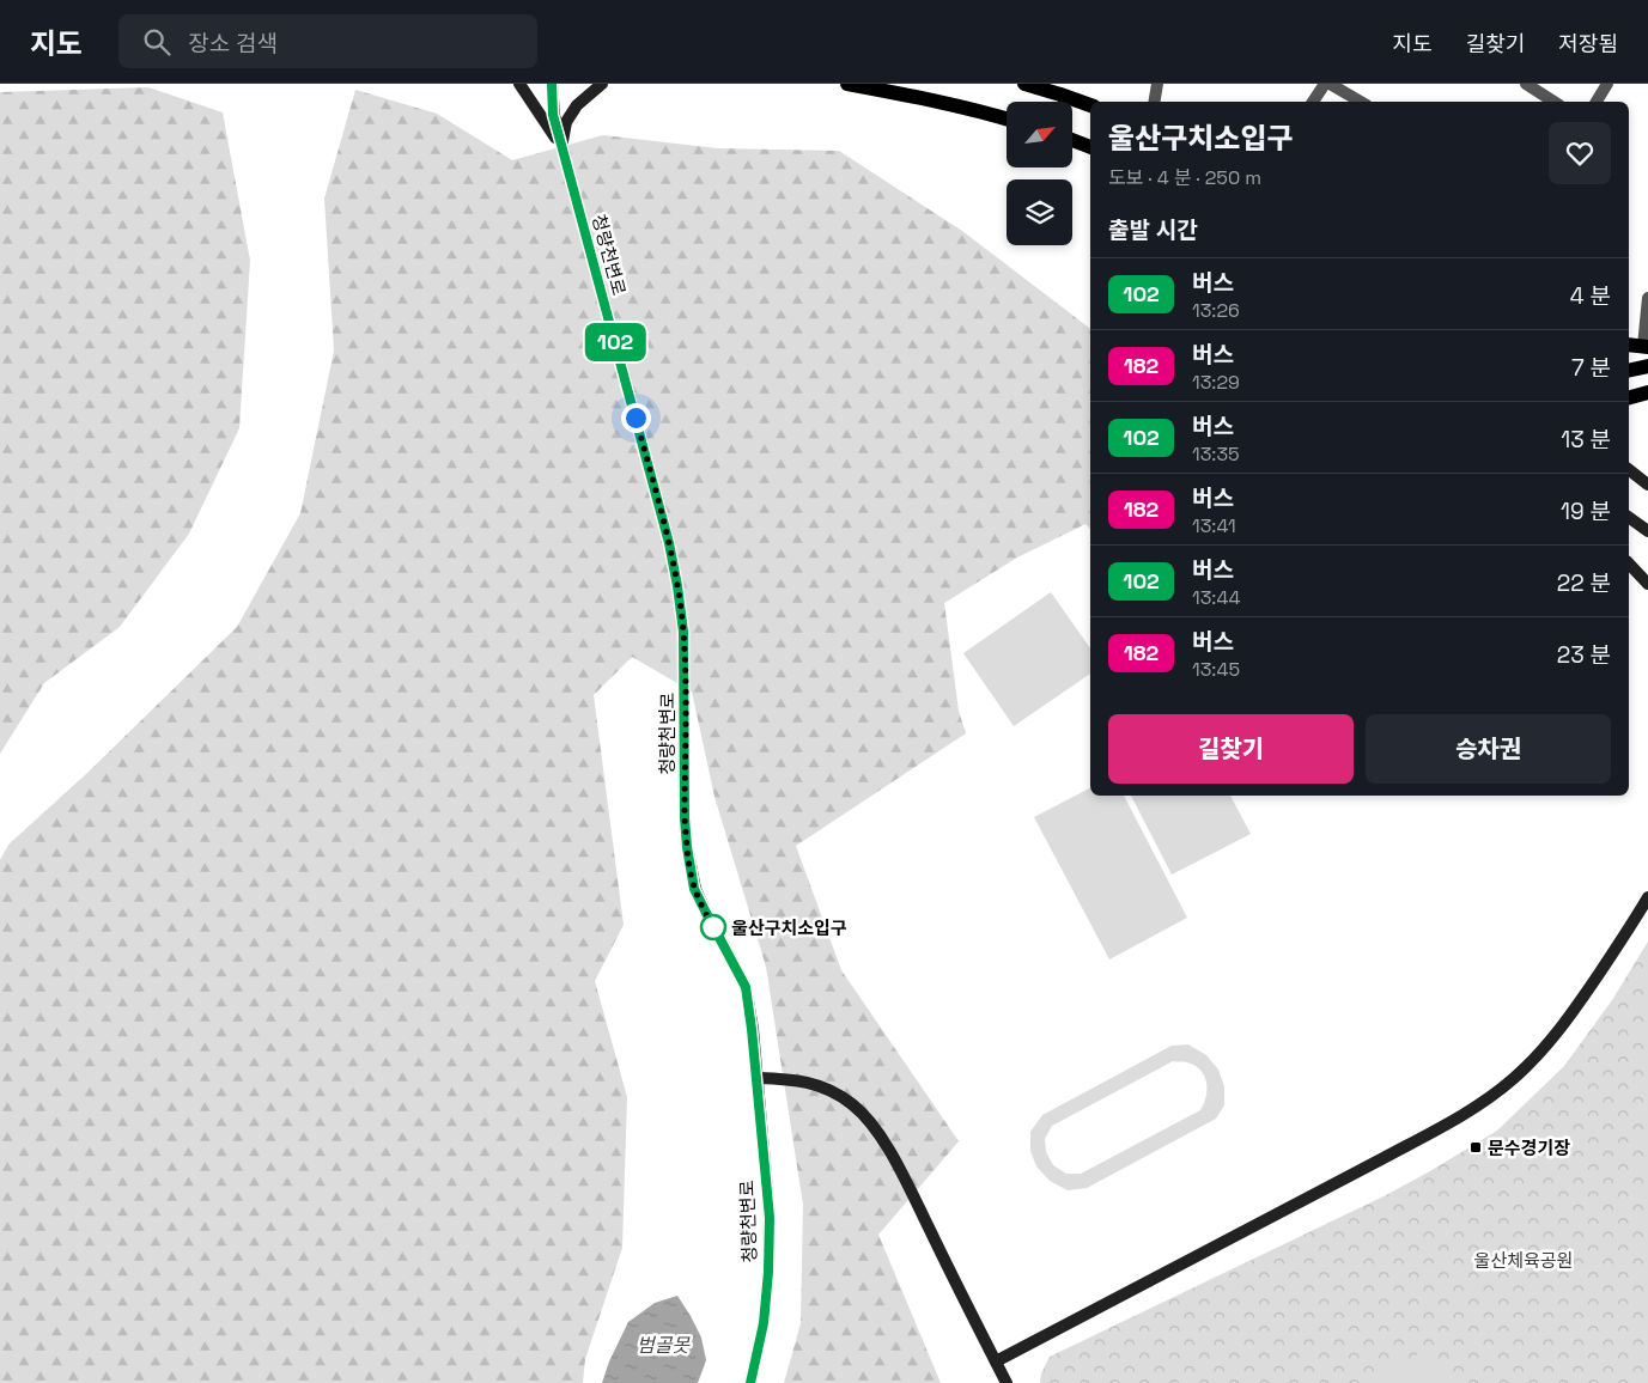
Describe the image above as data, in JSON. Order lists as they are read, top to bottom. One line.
{"streets":{"main road":["청량천변로"]},"water":["범골못"],"parks":["울산체육공원"],"places":{"other":["울산구치소입구"],"transit":["문수경기장"]},"lines":["bus line 102"],"north":"top right","page":{"header":"지도","search":"장소 검색","nav":["지도","길찾기","저장됨"],"on_map":"102","heading":[["울산구치소입구","도보 · 4 분 · 250 m"],"출발 시간"],"list":[{"mark":"102","name":"버스","note":"13:26","value":"4 분"},{"mark":"182","name":"버스","note":"13:29","value":"7 분"},{"mark":"102","name":"버스","note":"13:35","value":"13 분"},{"mark":"182","name":"버스","note":"13:41","value":"19 분"},{"mark":"102","name":"버스","note":"13:44","value":"22 분"},{"mark":"182","name":"버스","note":"13:45","value":"23 분"}],"buttons":["길찾기","승차권"]}}
